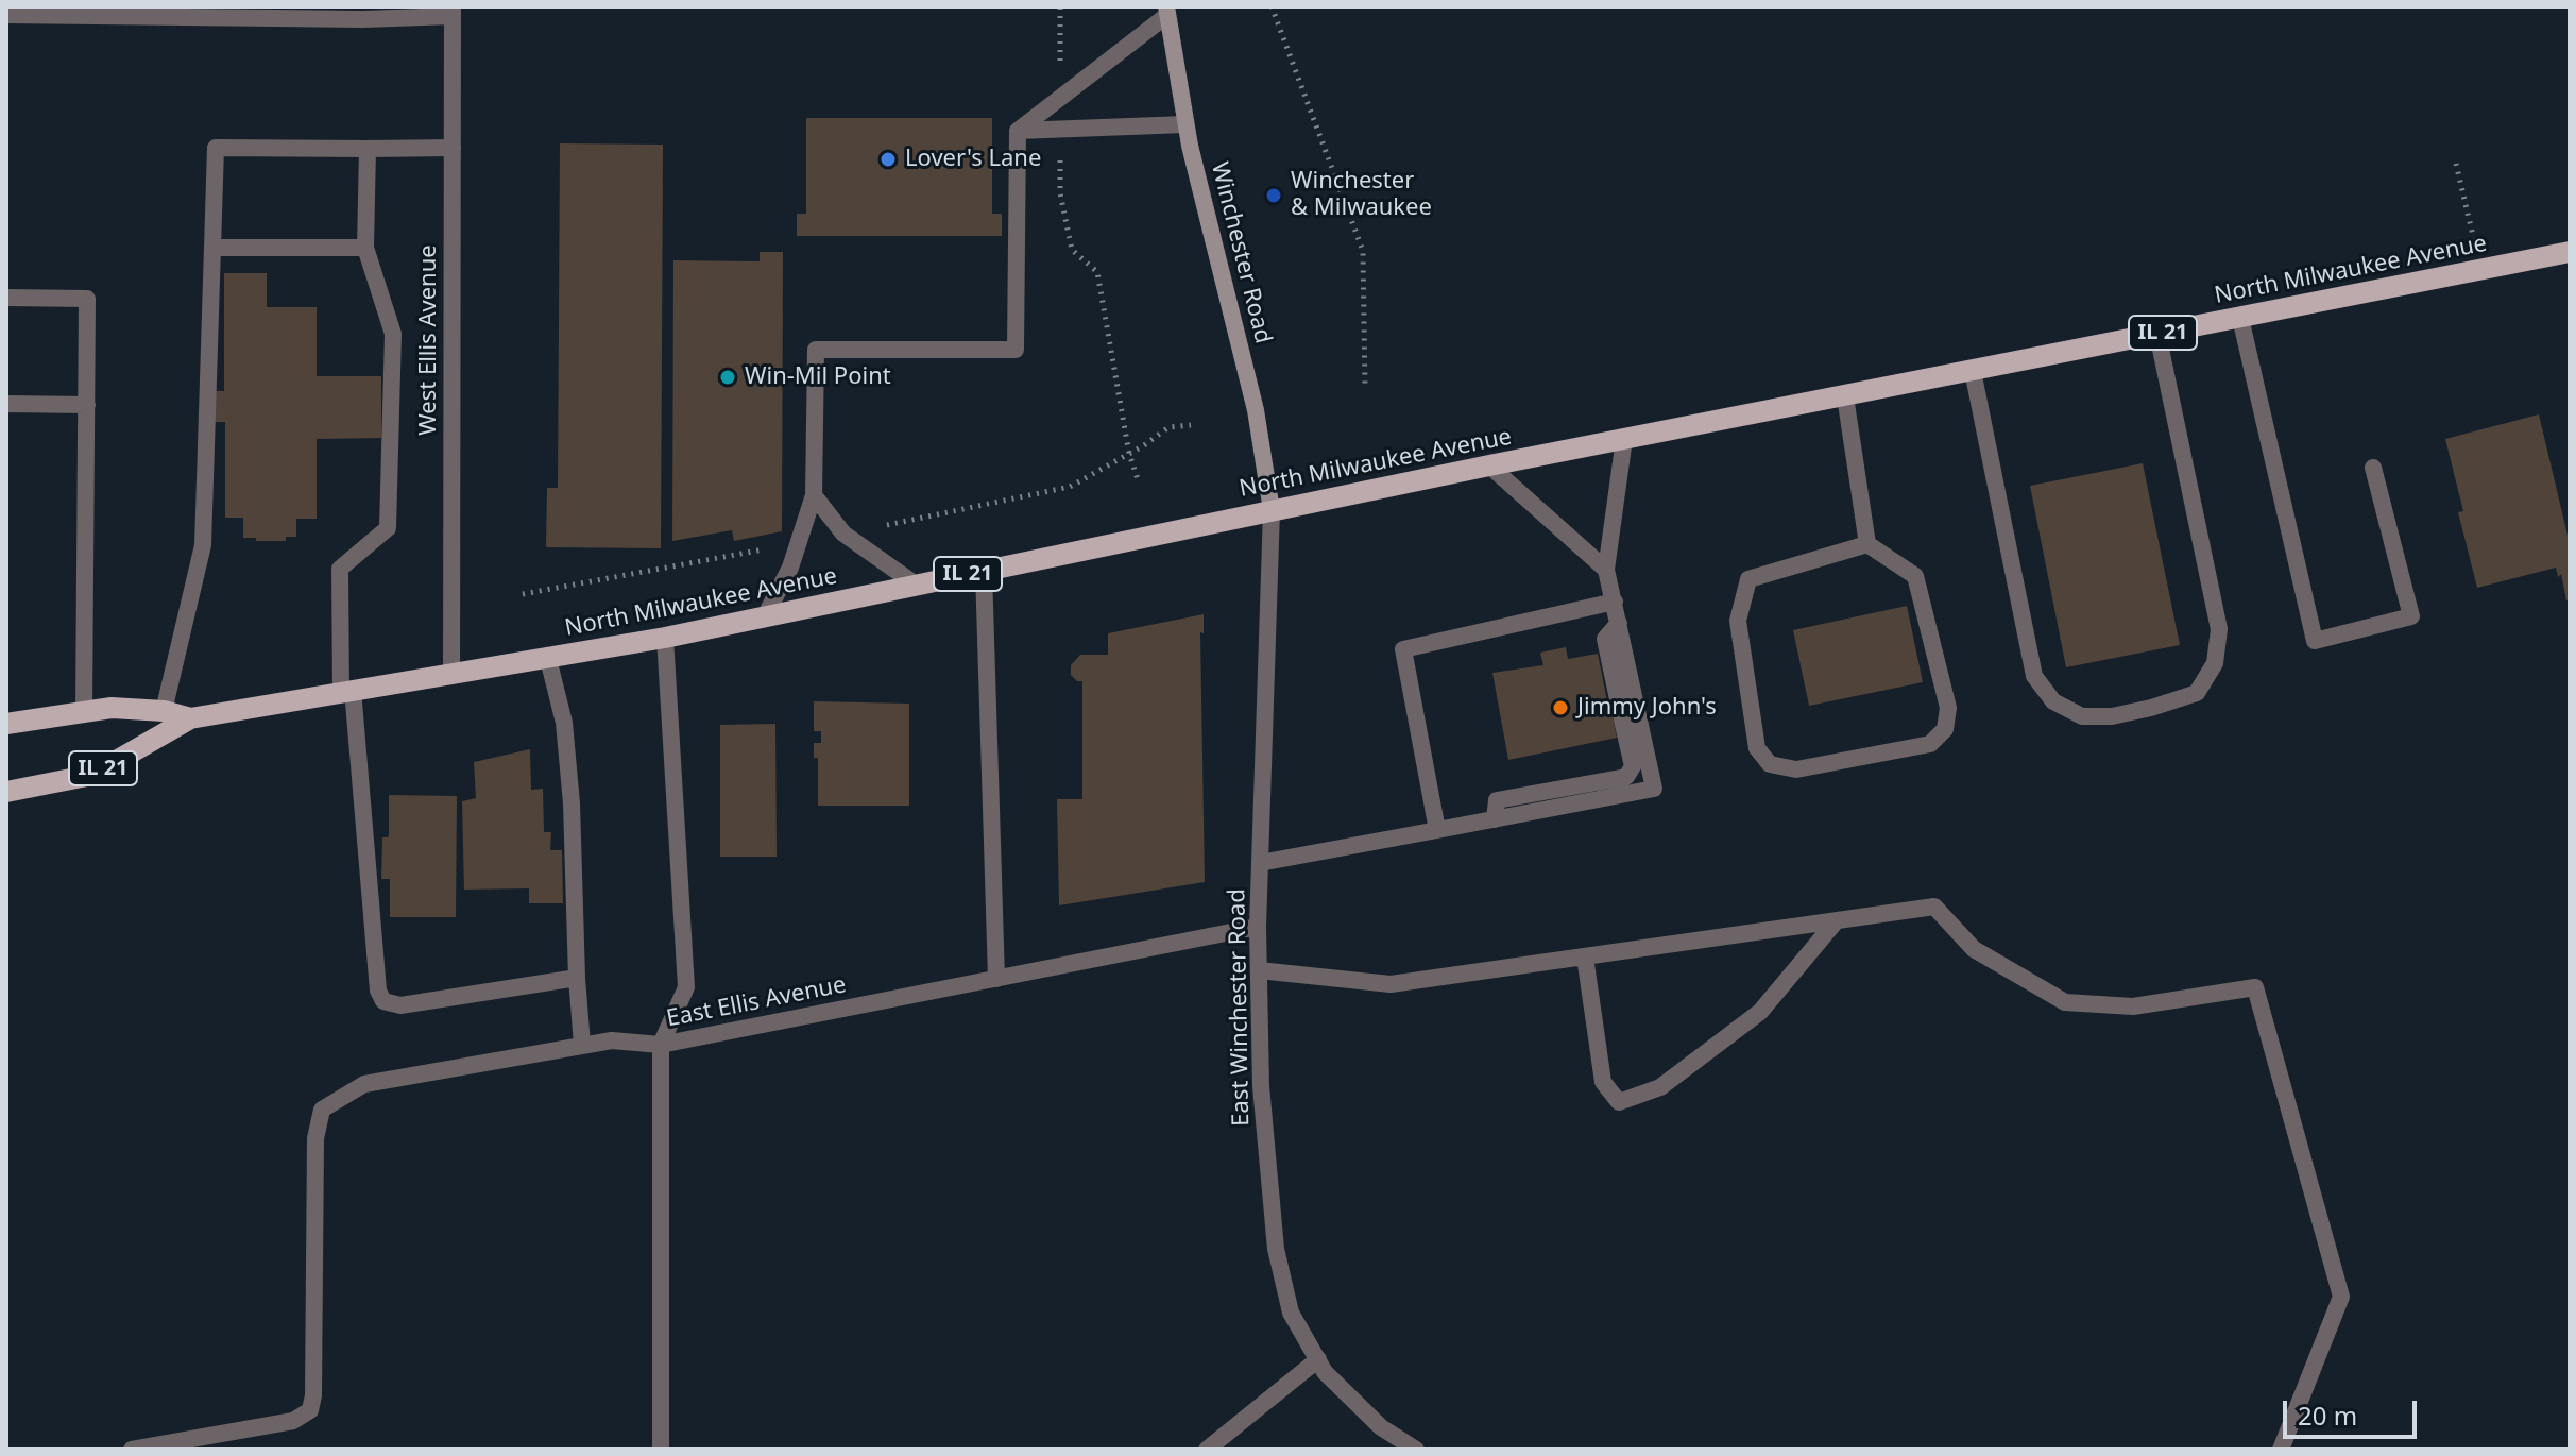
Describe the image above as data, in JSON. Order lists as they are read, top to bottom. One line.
{"streets":{"main road":["Winchester Road","North Milwaukee Avenue","IL 21"],"street":["West Ellis Avenue","East Ellis Avenue","East Winchester Road"]},"crossings":[["Winchester Road","North Milwaukee Avenue"],["Winchester Road","East Winchester Road"],["North Milwaukee Avenue","West Ellis Avenue"],["North Milwaukee Avenue","East Winchester Road"],["East Ellis Avenue","East Winchester Road"]],"places":["Lover's Lane","Winchester & Milwaukee","Win-Mil Point","Jimmy John's"],"scale_bar":"20 m"}
